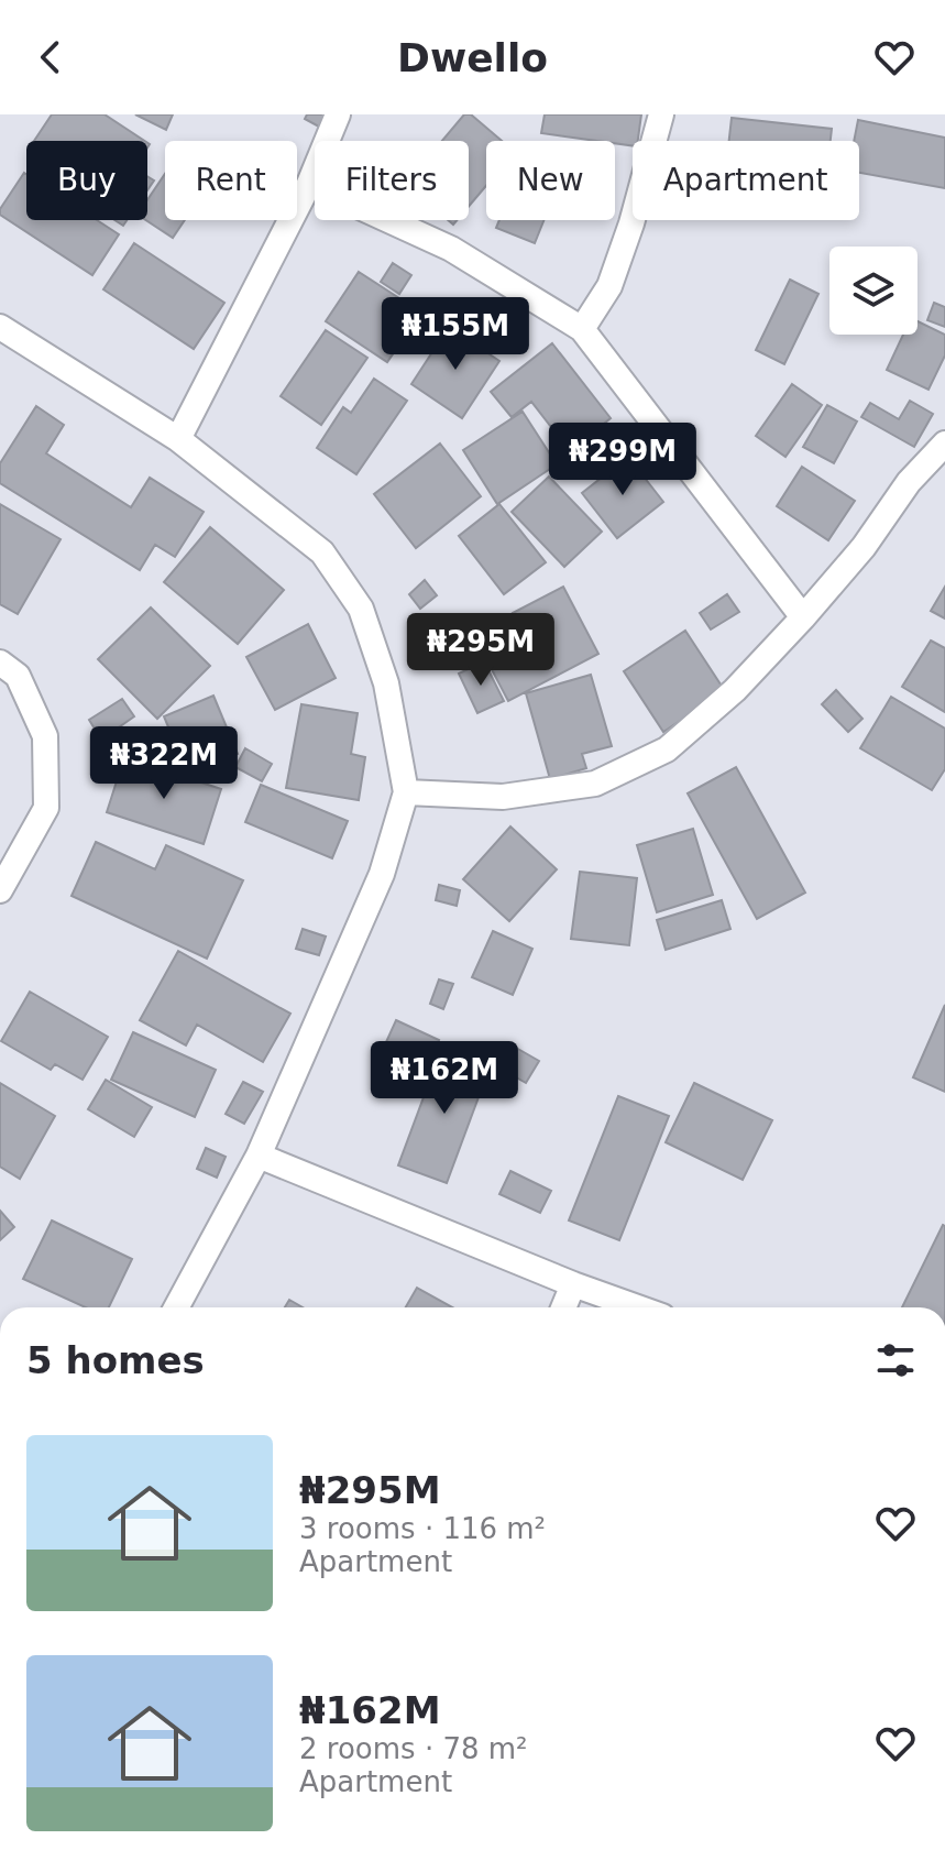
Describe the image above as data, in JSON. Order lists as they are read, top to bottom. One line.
{"page":{"header":"Dwello","chip":["Buy","Rent","Filters","New","Apartment"],"price":["₦155M","₦299M","₦295M","₦322M","₦162M"],"heading":"5 homes","list":[{"name":"₦295M","note":"3 rooms · 116 m² · Apartment"},{"name":"₦162M","note":"2 rooms · 78 m² · Apartment"}]}}
